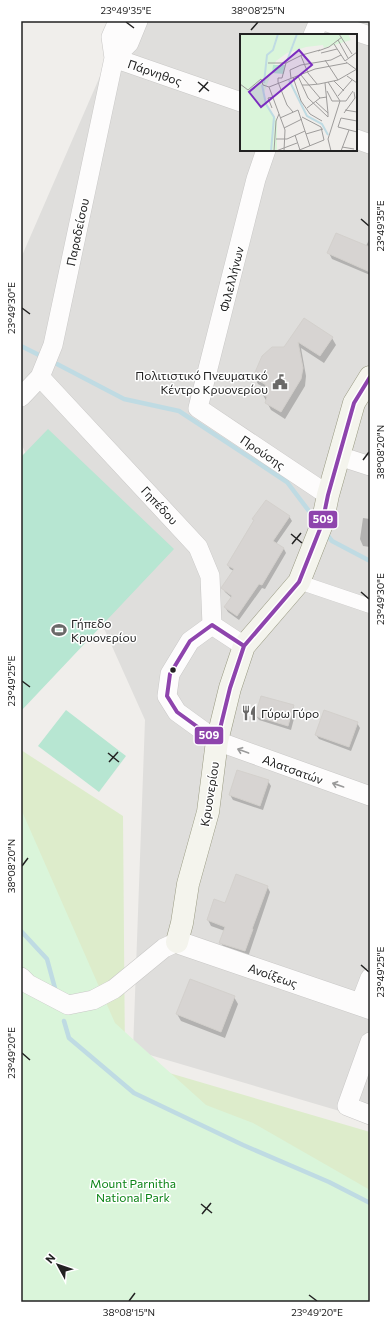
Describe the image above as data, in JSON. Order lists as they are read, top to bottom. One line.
{"streets":{"main road":["Κρυονερίου"],"street":["Πάρνηθος","Παραδείσου","Φιλελλήνων","Προύσης","Γηπέδου","Αλατσατών","Ανοίξεως"]},"crossings":[["Πάρνηθος","Παραδείσου"],["Παραδείσου","Γηπέδου"],["Φιλελλήνων","Προύσης"],["Προύσης","Κρυονερίου"],["Γηπέδου","Αλατσατών"],["Αλατσατών","Κρυονερίου"],["Κρυονερίου","Ανοίξεως"]],"one_way":["Αλατσατών"],"parks":["Mount Parnitha National Park"],"places":{"public building":["Πολιτιστικό Πνευματικό Κέντρο Κρυονερίου"],"sports":["Γήπεδο Κρυονερίου"],"restaurant":["Γύρω Γύρο"]},"lines":["transit line 509"],"north":"top left","coordinates":["23°49'35\"E","38°08'25\"N","23°49'30\"E","38°08'20\"N","23°49'25\"E","23°49'20\"E","38°08'15\"N"]}
